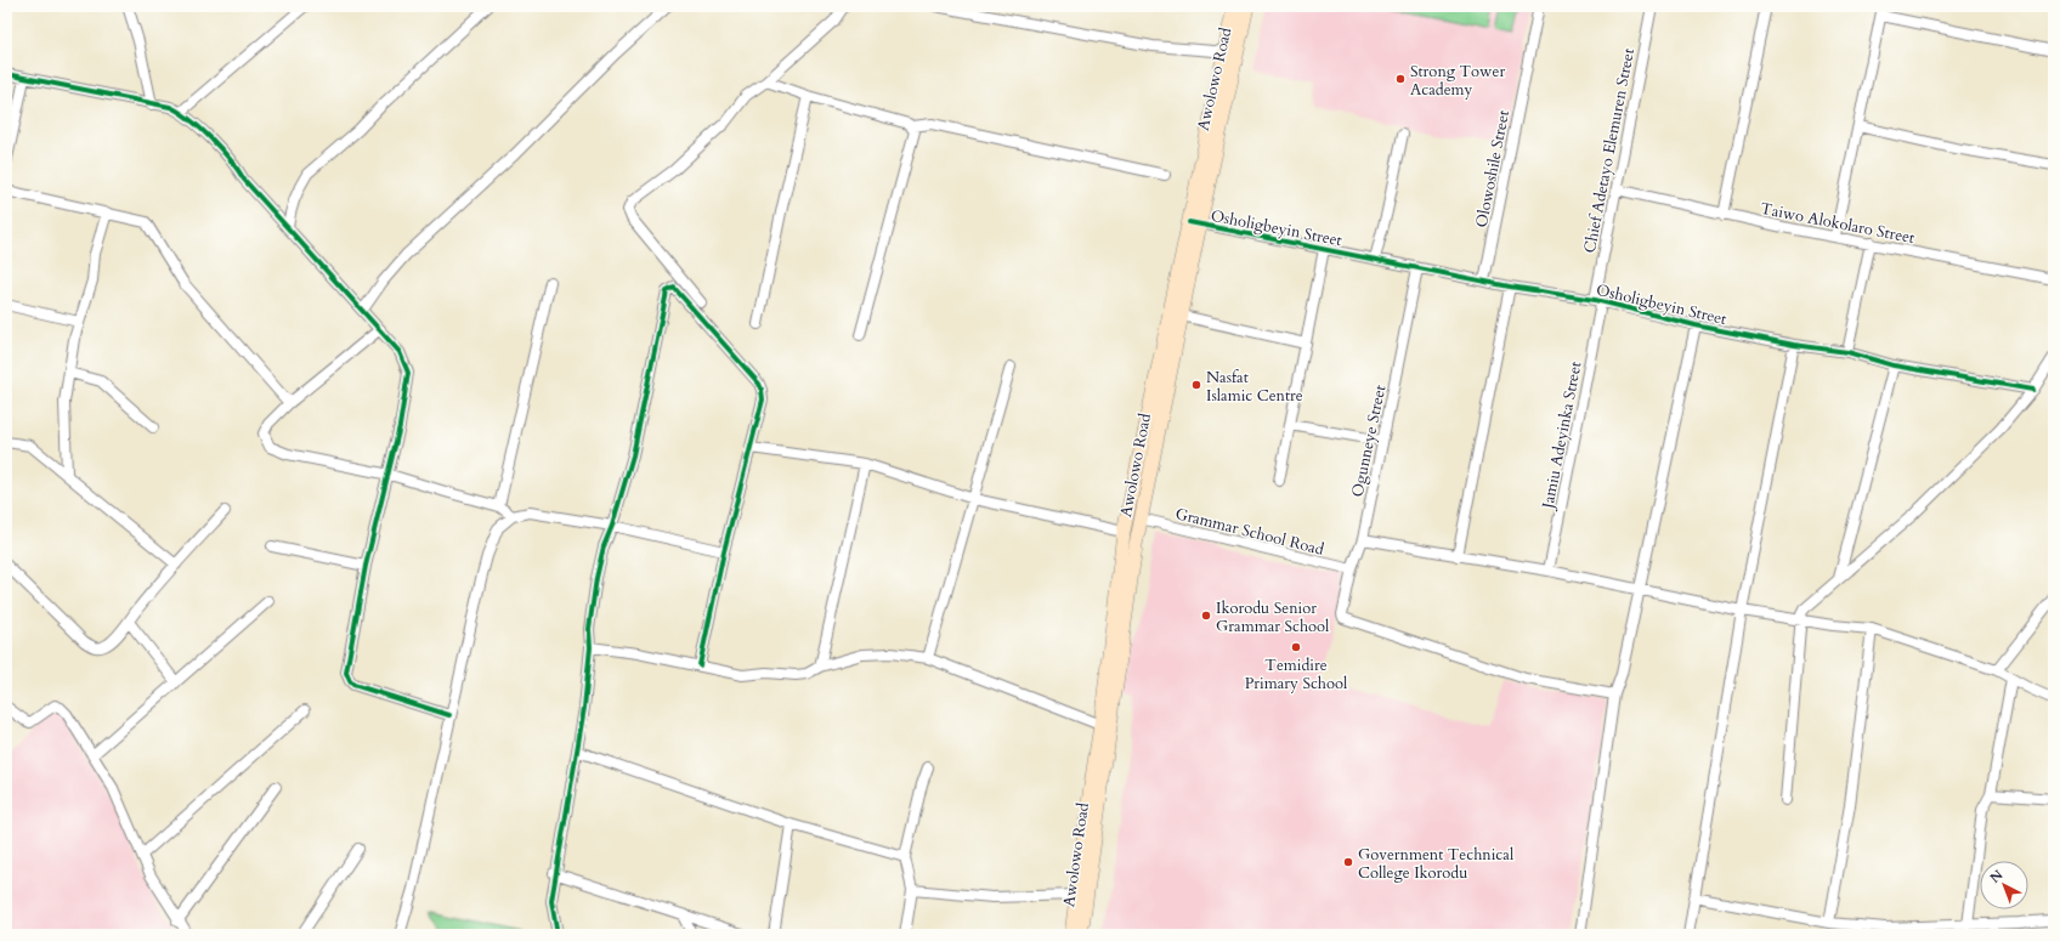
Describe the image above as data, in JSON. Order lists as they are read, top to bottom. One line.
{"streets":{"main road":["Awolowo Road"],"street":["Chief Adetayo Elemuren Street","Olowoshile Street","Taiwo Alokolaro Street","Osholigbeyin Street","Jamiu Adeyinka Street","Ogunneye Street","Grammar School Road"]},"crossings":[["Awolowo Road","Osholigbeyin Street"],["Awolowo Road","Grammar School Road"],["Chief Adetayo Elemuren Street","Taiwo Alokolaro Street"],["Chief Adetayo Elemuren Street","Osholigbeyin Street"],["Chief Adetayo Elemuren Street","Jamiu Adeyinka Street"],["Olowoshile Street","Osholigbeyin Street"],["Osholigbeyin Street","Jamiu Adeyinka Street"],["Osholigbeyin Street","Ogunneye Street"],["Ogunneye Street","Grammar School Road"]],"places":["Strong Tower Academy","Nasfat Islamic Centre","Ikorodu Senior Grammar School","Temidire Primary School","Government Technical College Ikorodu"],"north":"top left"}
